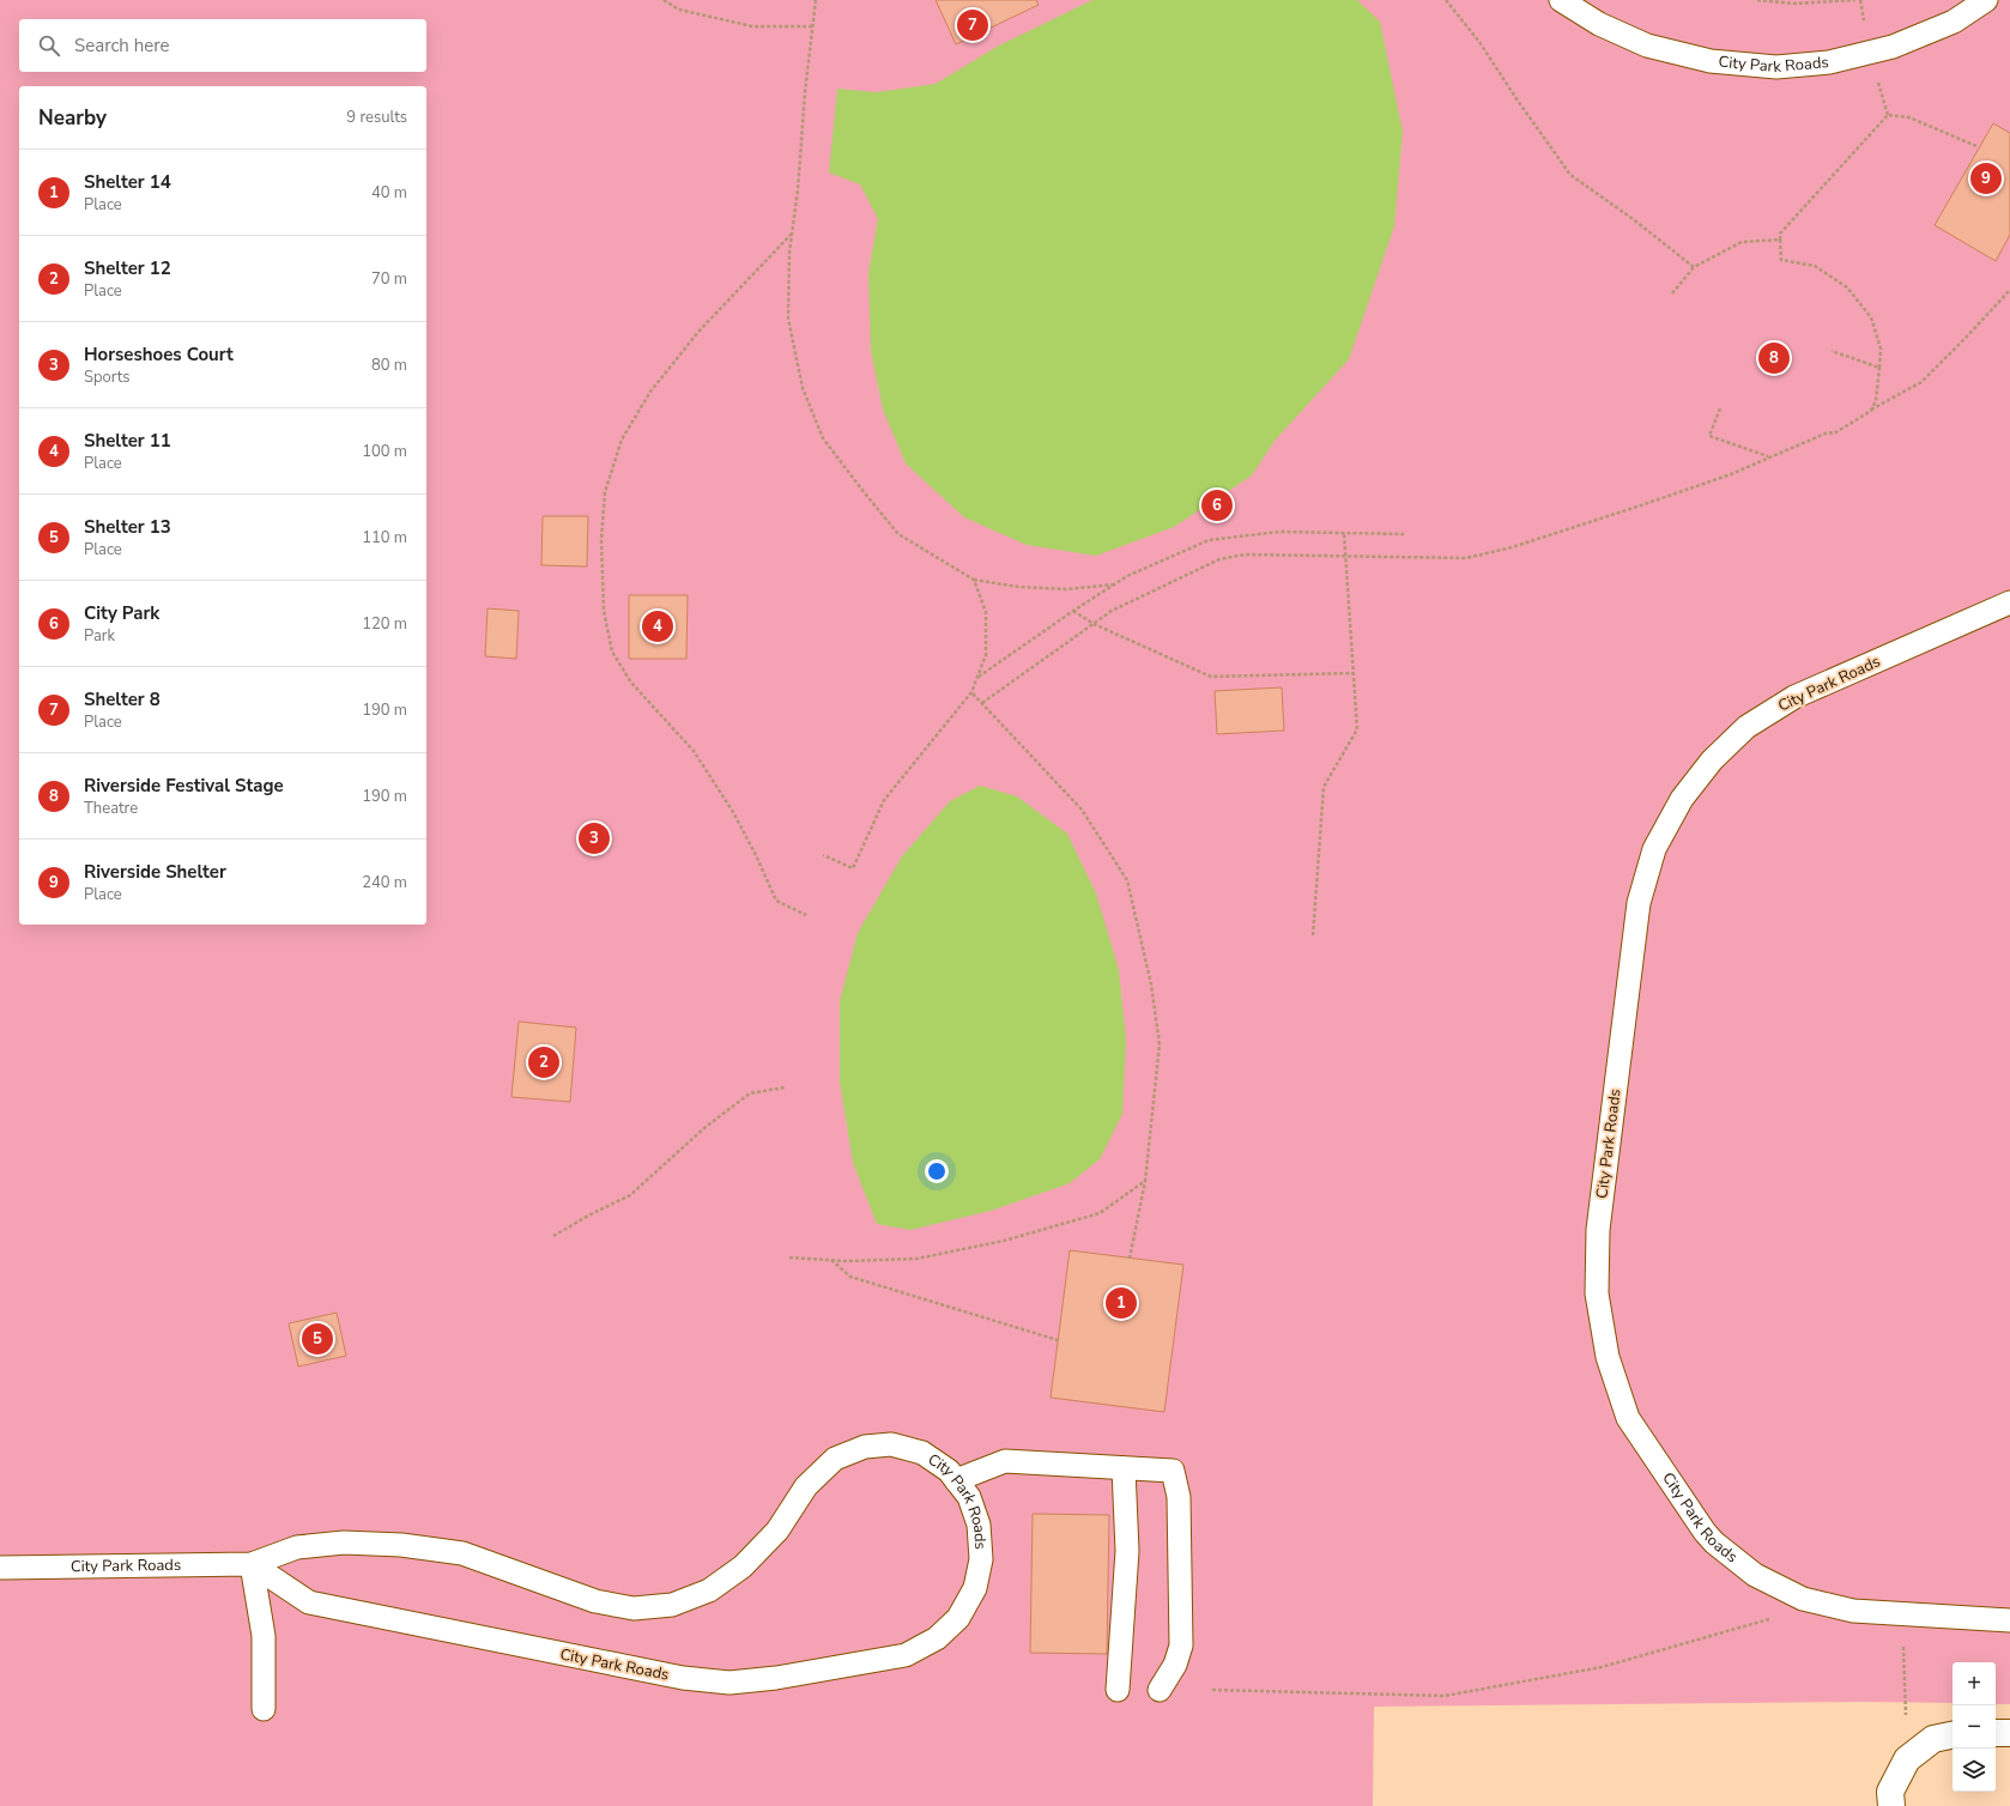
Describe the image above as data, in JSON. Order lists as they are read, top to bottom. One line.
{"streets":{"lane":["City Park Roads"]},"page":{"pins":["7","9","8","6","4","3","2","1","5"],"search":"Search here","heading":["Nearby","9 results"],"list":[{"mark":"1","name":"Shelter 14","note":"Place","value":"40 m"},{"mark":"2","name":"Shelter 12","note":"Place","value":"70 m"},{"mark":"3","name":"Horseshoes Court","note":"Sports","value":"80 m"},{"mark":"4","name":"Shelter 11","note":"Place","value":"100 m"},{"mark":"5","name":"Shelter 13","note":"Place","value":"110 m"},{"mark":"6","name":"City Park","note":"Park","value":"120 m"},{"mark":"7","name":"Shelter 8","note":"Place","value":"190 m"},{"mark":"8","name":"Riverside Festival Stage","note":"Theatre","value":"190 m"},{"mark":"9","name":"Riverside Shelter","note":"Place","value":"240 m"}],"map_buttons":["+","−"]}}
